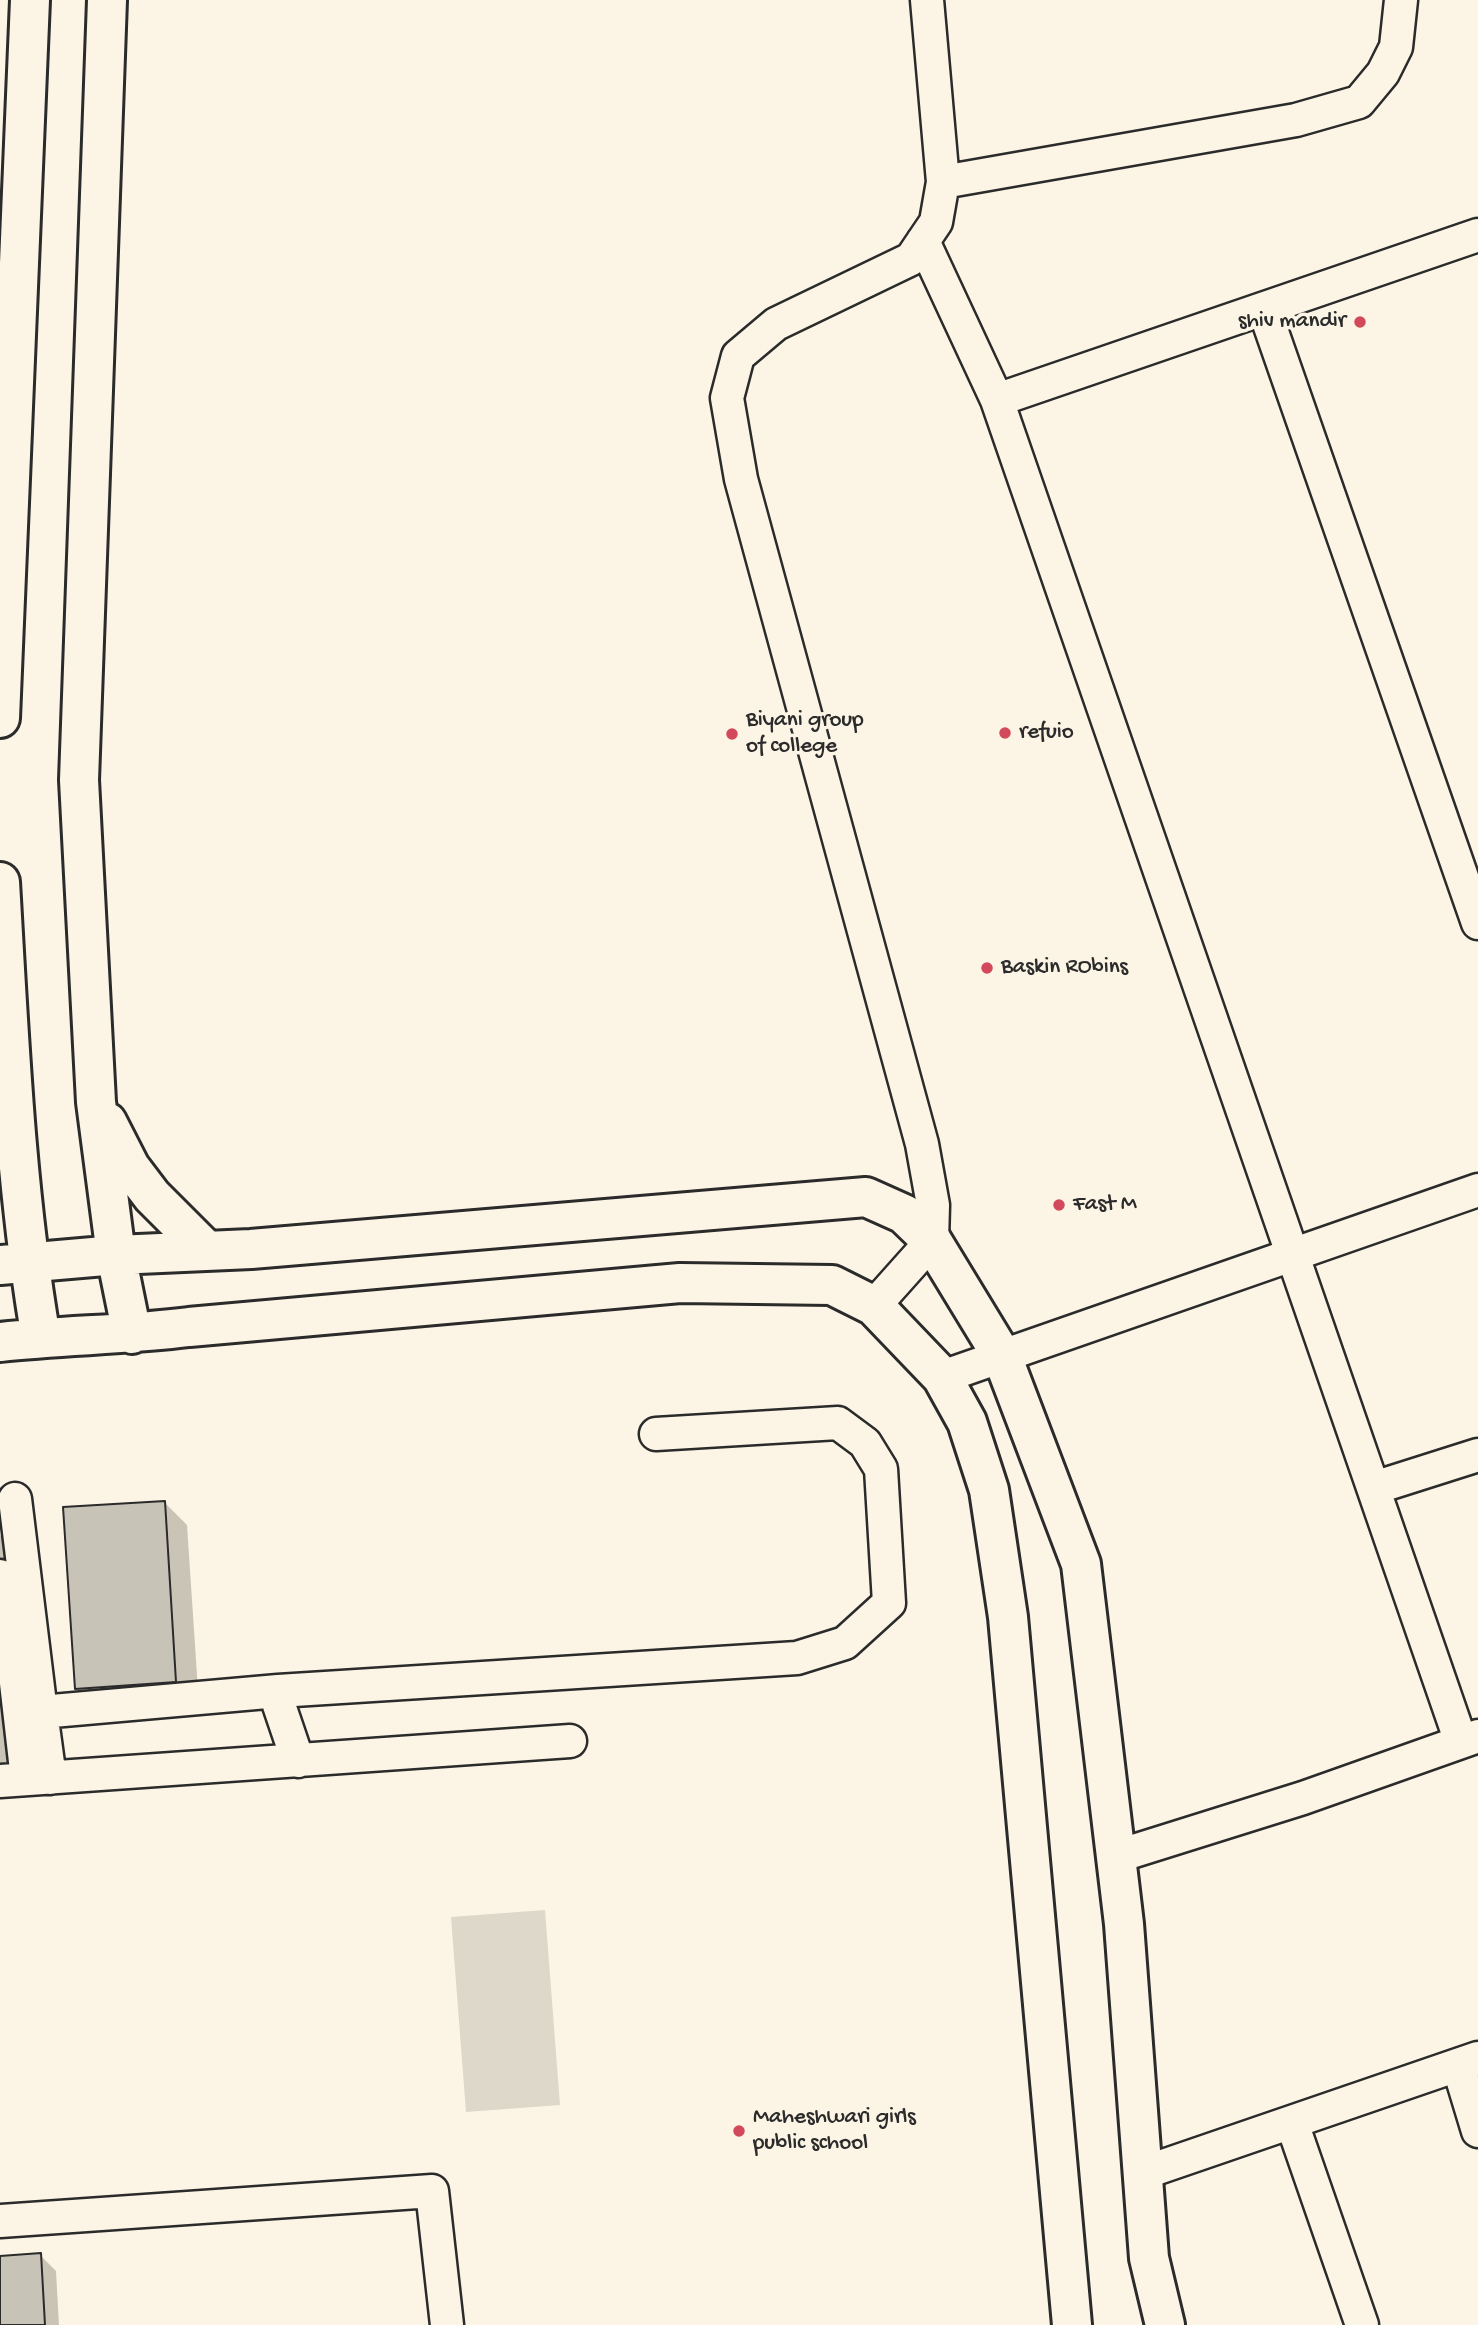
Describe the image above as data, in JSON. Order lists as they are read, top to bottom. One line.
{"places":["shiv mandir","refuio","Biyani group of college","Baskin RObins","Fast M","Maheshwari girls public school"]}
